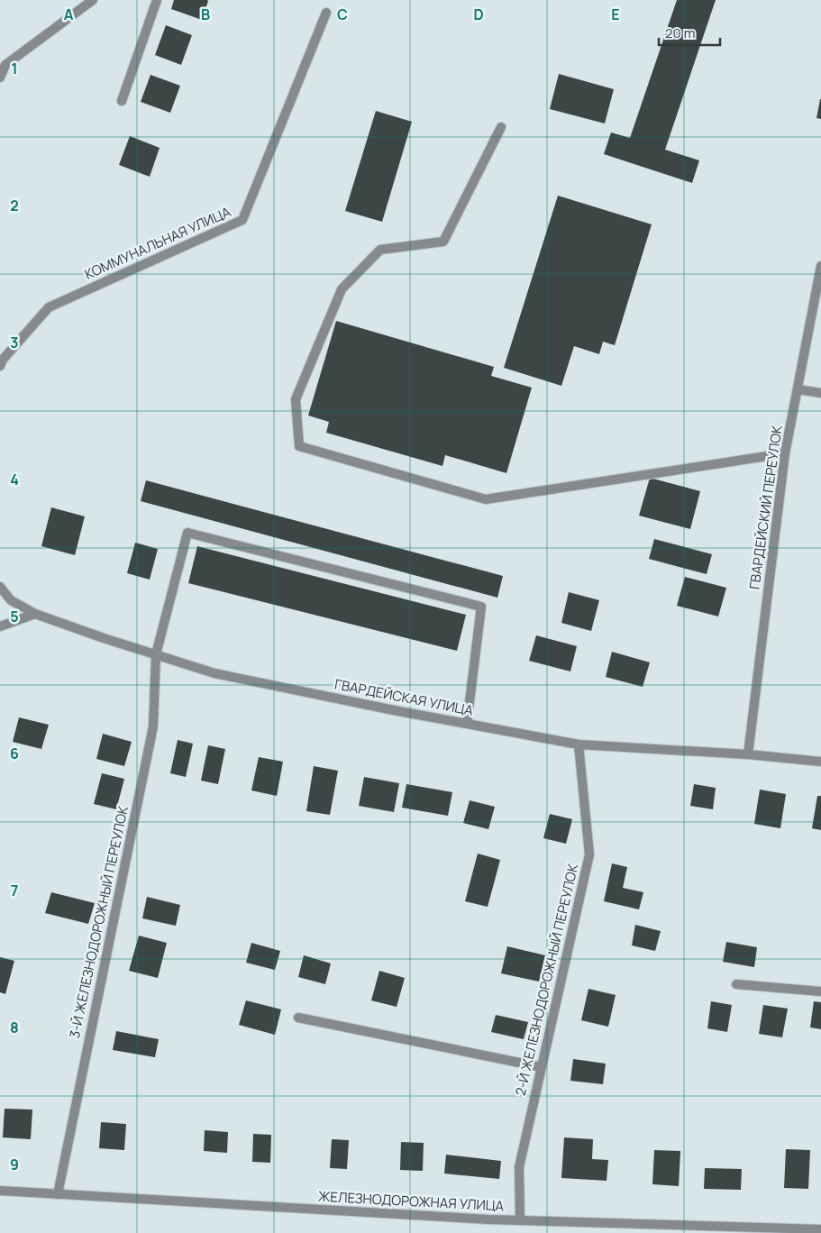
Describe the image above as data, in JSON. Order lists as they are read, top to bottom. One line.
{"streets":{"street":["КОММУНАЛЬНАЯ УЛИЦА","ГВАРДЕЙСКИЙ ПЕРЕУЛОК","ГВАРДЕЙСКАЯ УЛИЦА","3-Й ЖЕЛЕЗНОДОРОЖНЫЙ ПЕРЕУЛОК","2-Й ЖЕЛЕЗНОДОРОЖНЫЙ ПЕРЕУЛОК","ЖЕЛЕЗНОДОРОЖНАЯ УЛИЦА"]},"crossings":[["ГВАРДЕЙСКИЙ ПЕРЕУЛОК","ГВАРДЕЙСКАЯ УЛИЦА"],["ГВАРДЕЙСКАЯ УЛИЦА","3-Й ЖЕЛЕЗНОДОРОЖНЫЙ ПЕРЕУЛОК"],["ГВАРДЕЙСКАЯ УЛИЦА","2-Й ЖЕЛЕЗНОДОРОЖНЫЙ ПЕРЕУЛОК"],["3-Й ЖЕЛЕЗНОДОРОЖНЫЙ ПЕРЕУЛОК","ЖЕЛЕЗНОДОРОЖНАЯ УЛИЦА"],["2-Й ЖЕЛЕЗНОДОРОЖНЫЙ ПЕРЕУЛОК","ЖЕЛЕЗНОДОРОЖНАЯ УЛИЦА"]],"scale_bar":"20 m","grid":{"columns":["A","B","C","D","E"],"rows":["1","2","3","4","5","6","7","8","9"]}}
